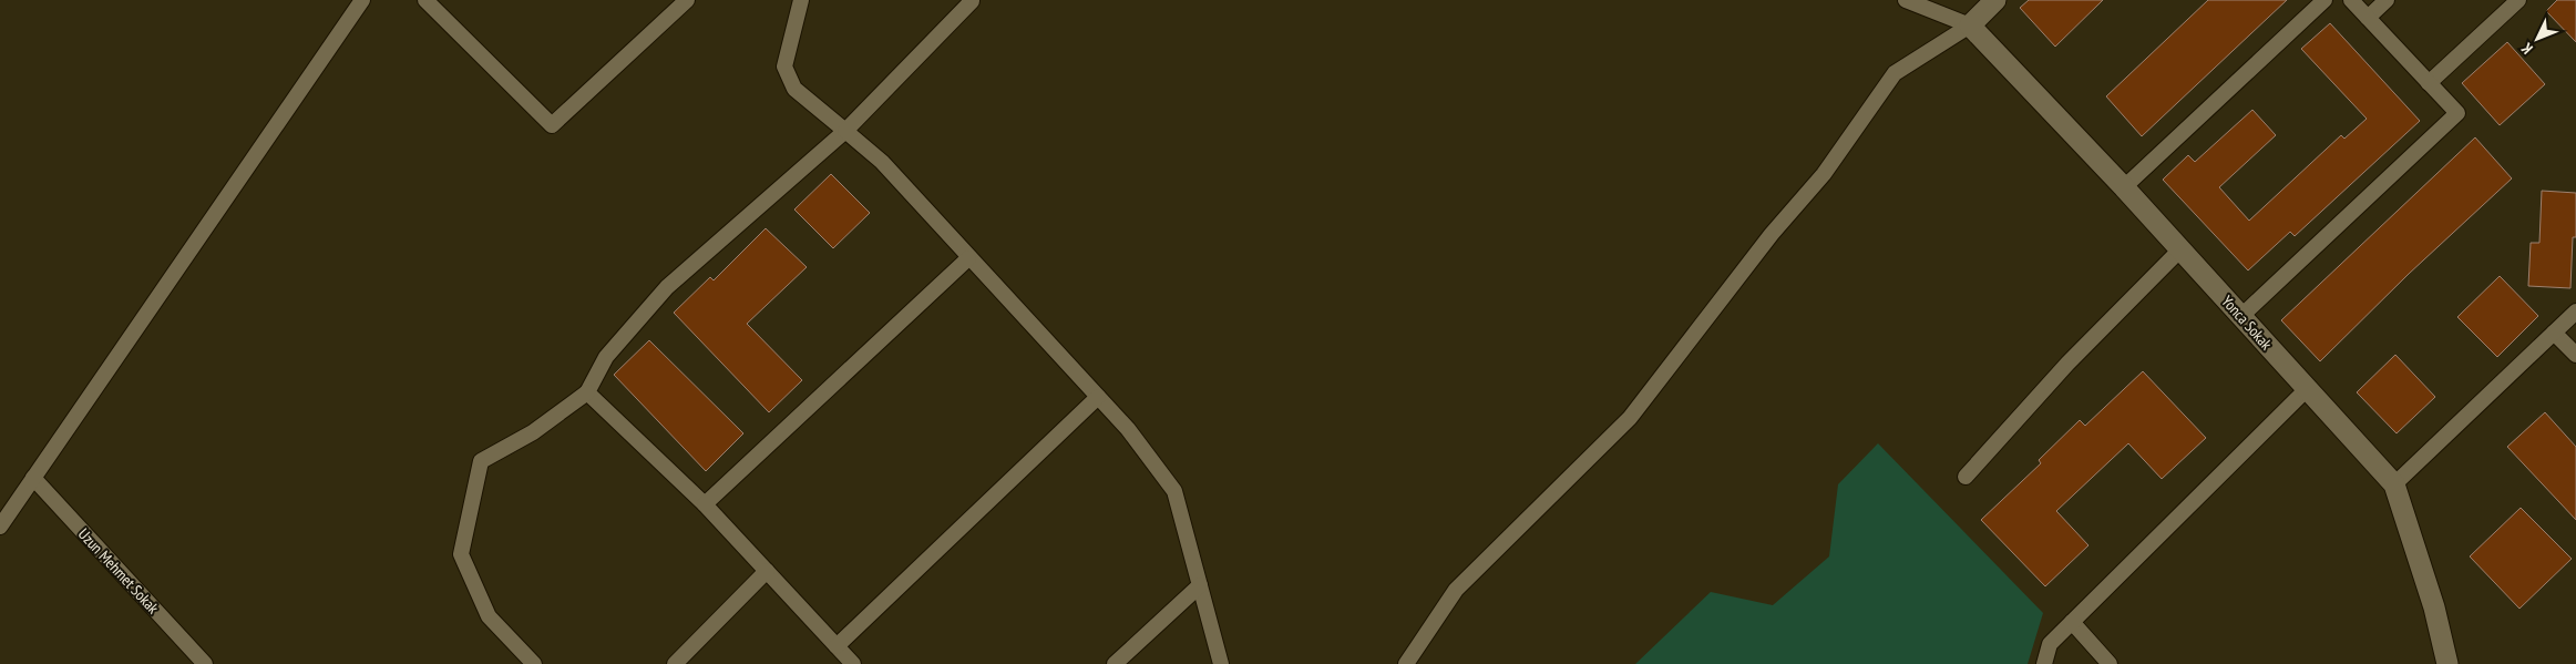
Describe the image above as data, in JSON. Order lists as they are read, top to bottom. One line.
{"streets":{"street":["Yonca Sokak","Uzun Mehmet Sokak"]},"north":"bottom left"}
